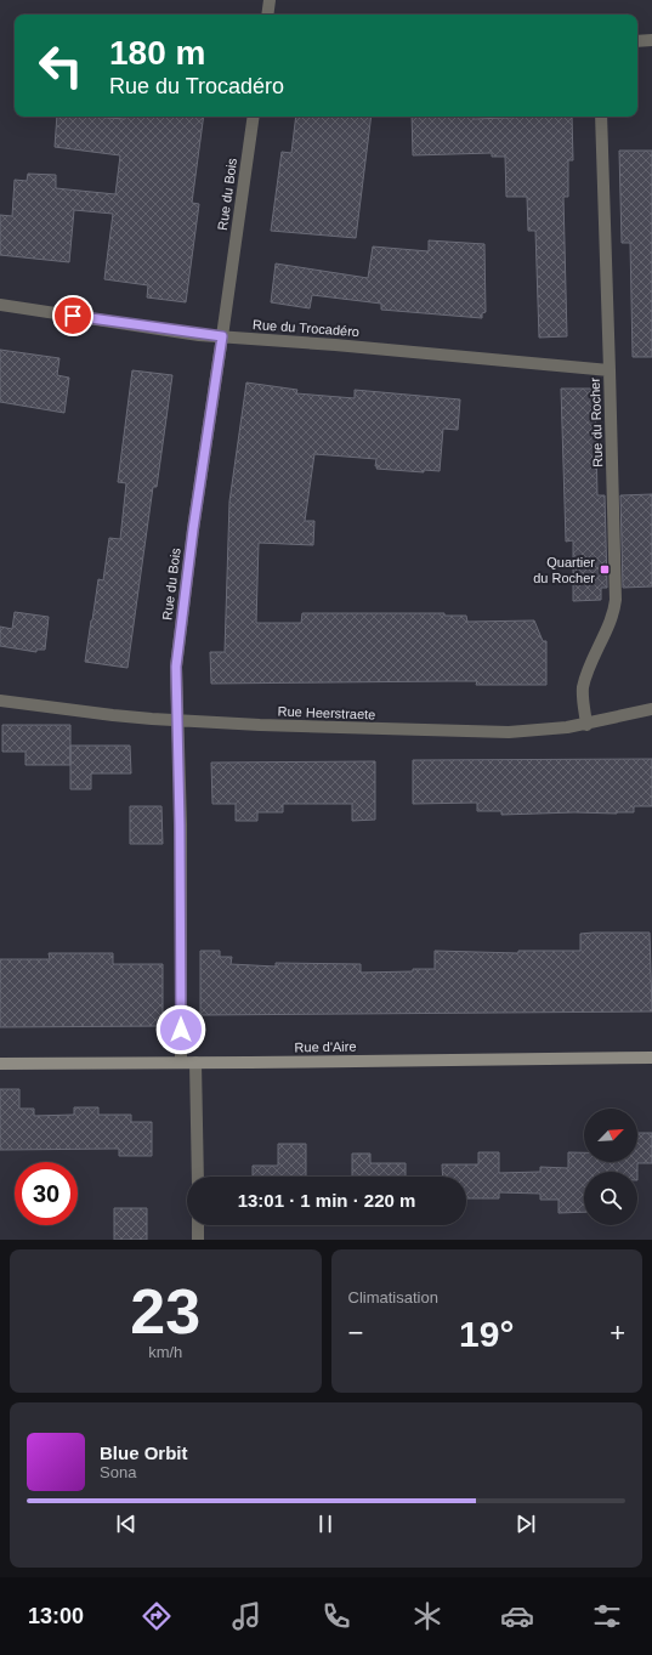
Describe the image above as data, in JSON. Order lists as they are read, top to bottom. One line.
{"streets":{"main road":["Rue d'Aire"],"street":["Rue du Bois","Rue du Trocadéro","Rue du Rocher","Rue Heerstraete"]},"crossings":[["Rue du Bois","Rue du Trocadéro"],["Rue du Bois","Rue Heerstraete"],["Rue du Bois","Rue d'Aire"],["Rue du Trocadéro","Rue du Rocher"],["Rue du Rocher","Rue Heerstraete"]],"places":{"transit":["Quartier du Rocher"]},"north":"top right","page":{"turn":["180 m","Rue du Trocadéro"],"limit":"30","trip":"13:01 · 1 min · 220 m","tile":[["23","km/h"],"Climatisation"],"heat":["−","19°","+"],"song":["Blue Orbit","Sona"],"tabs":"13:00"}}
